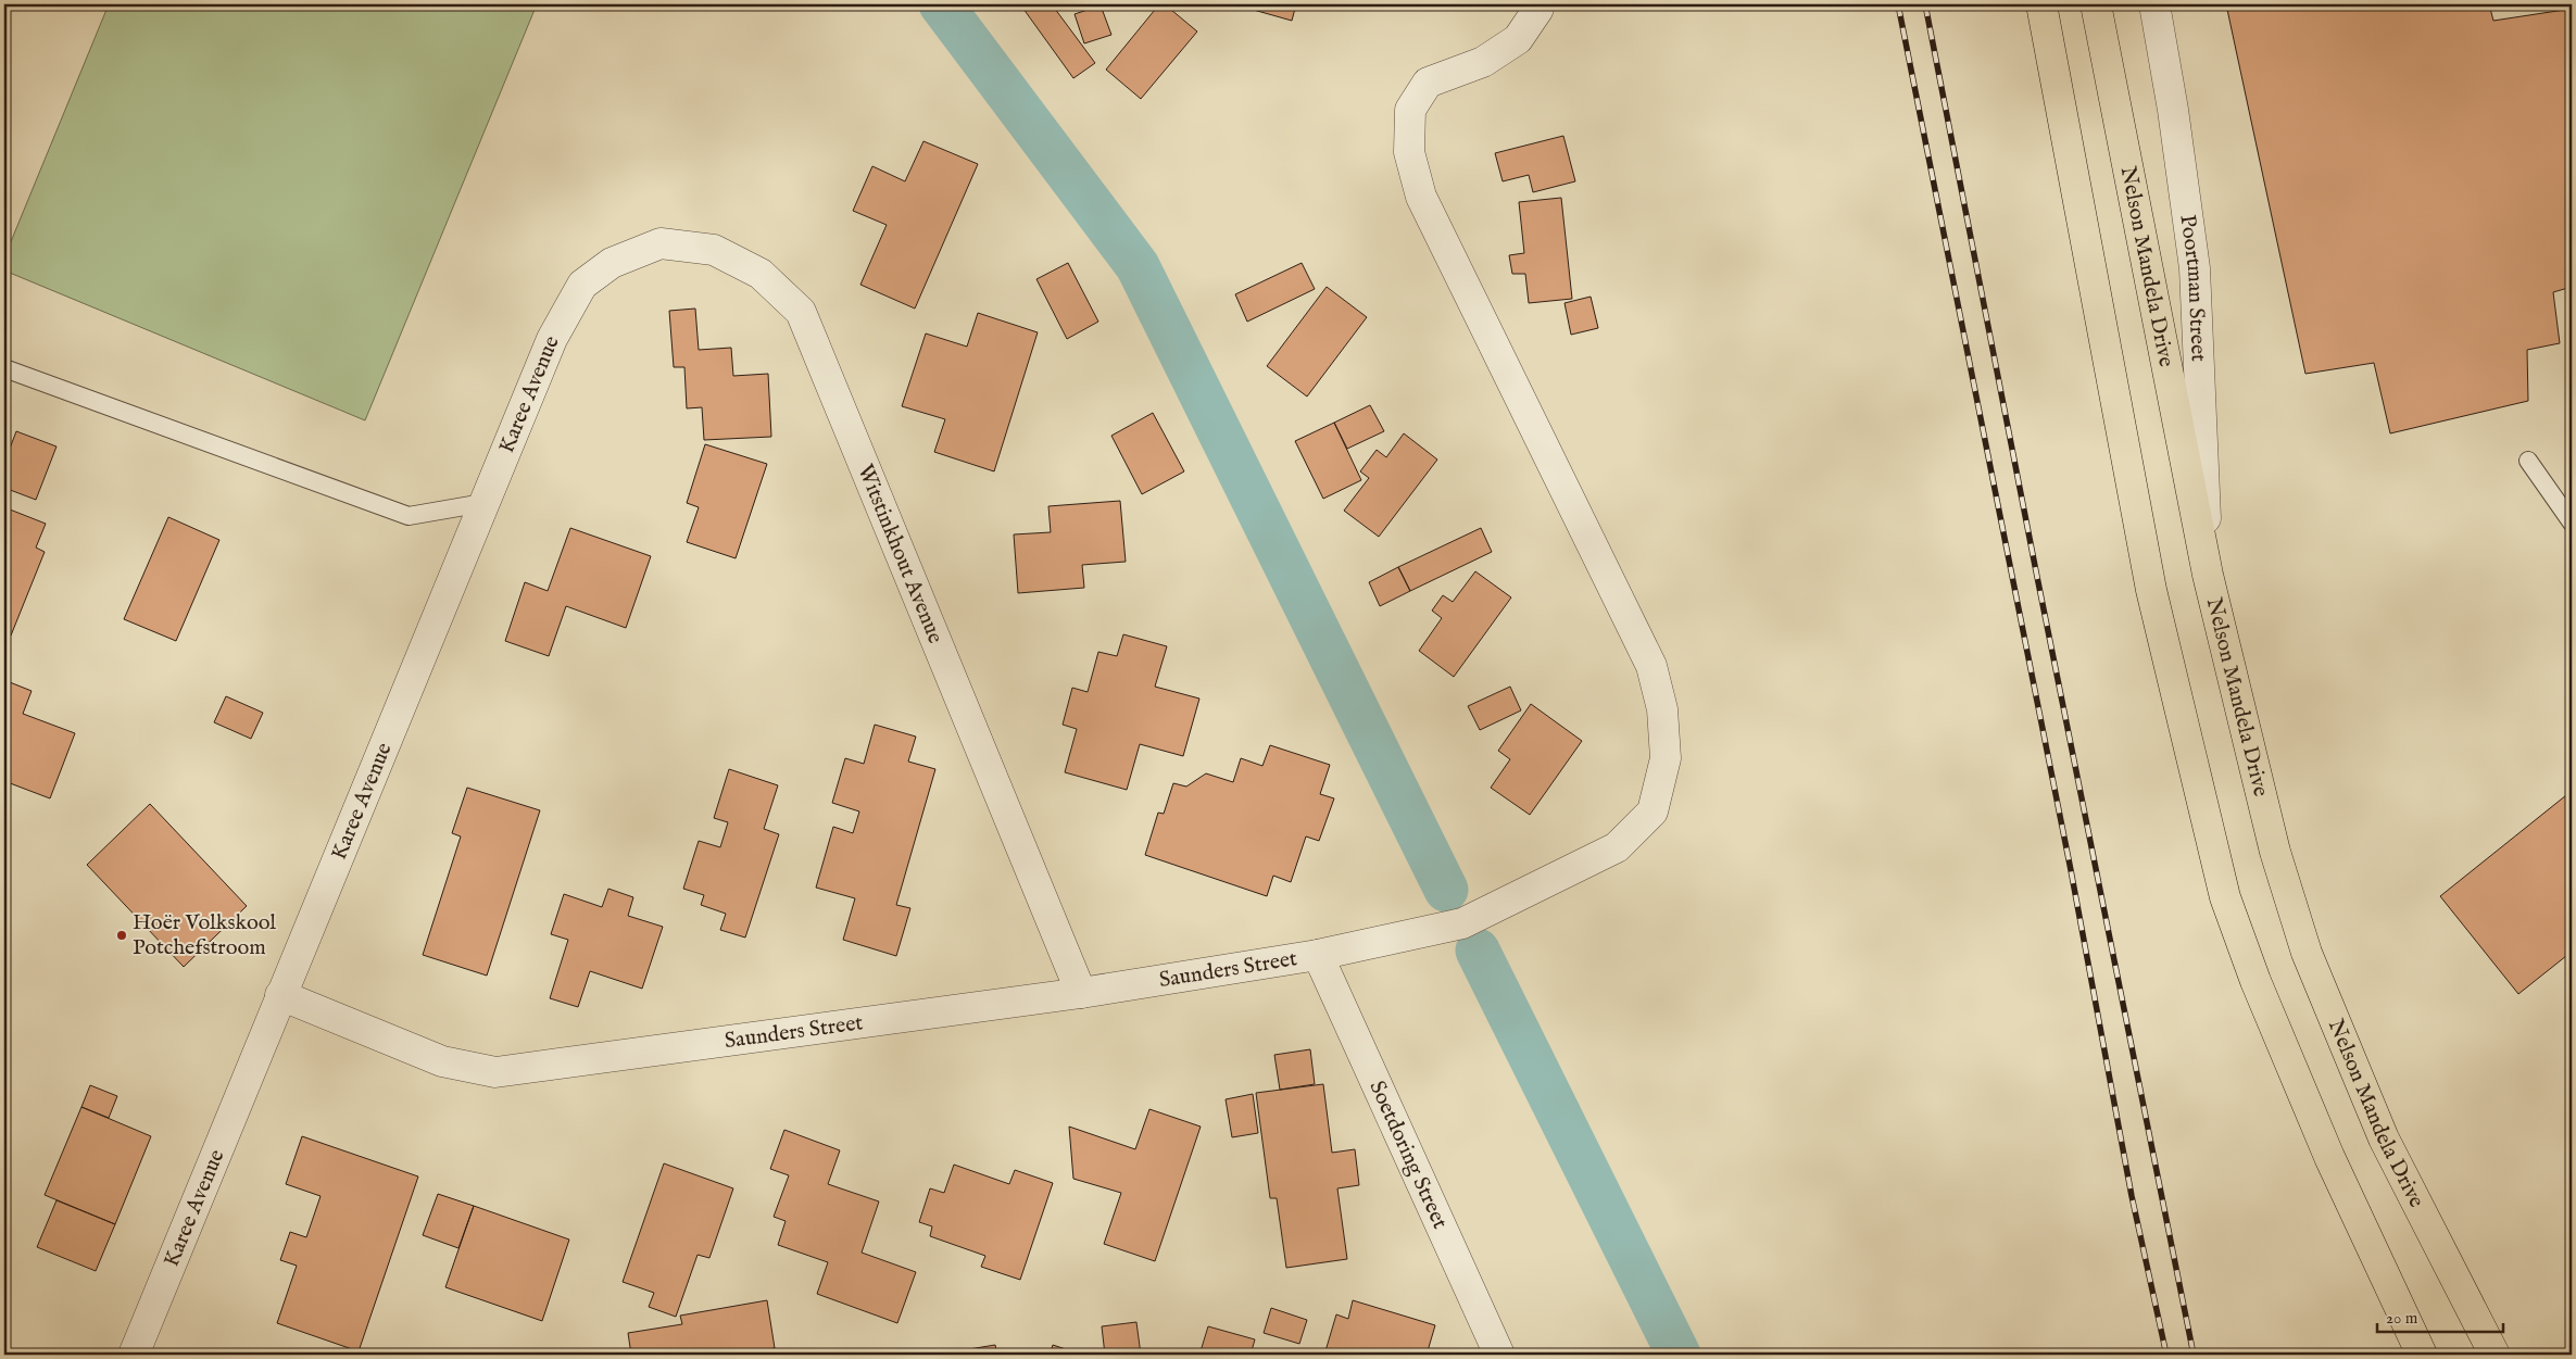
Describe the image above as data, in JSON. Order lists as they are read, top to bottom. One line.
{"streets":{"highway":["Nelson Mandela Drive"],"street":["Poortman Street","Karee Avenue","Witstinkhout Avenue","Saunders Street","Soetdoring Street"]},"crossings":[["Nelson Mandela Drive","Poortman Street"],["Karee Avenue","Witstinkhout Avenue"],["Karee Avenue","Saunders Street"],["Witstinkhout Avenue","Saunders Street"],["Saunders Street","Soetdoring Street"]],"places":["Hoër Volkskool Potchefstroom"],"scale_bar":"20 m"}
